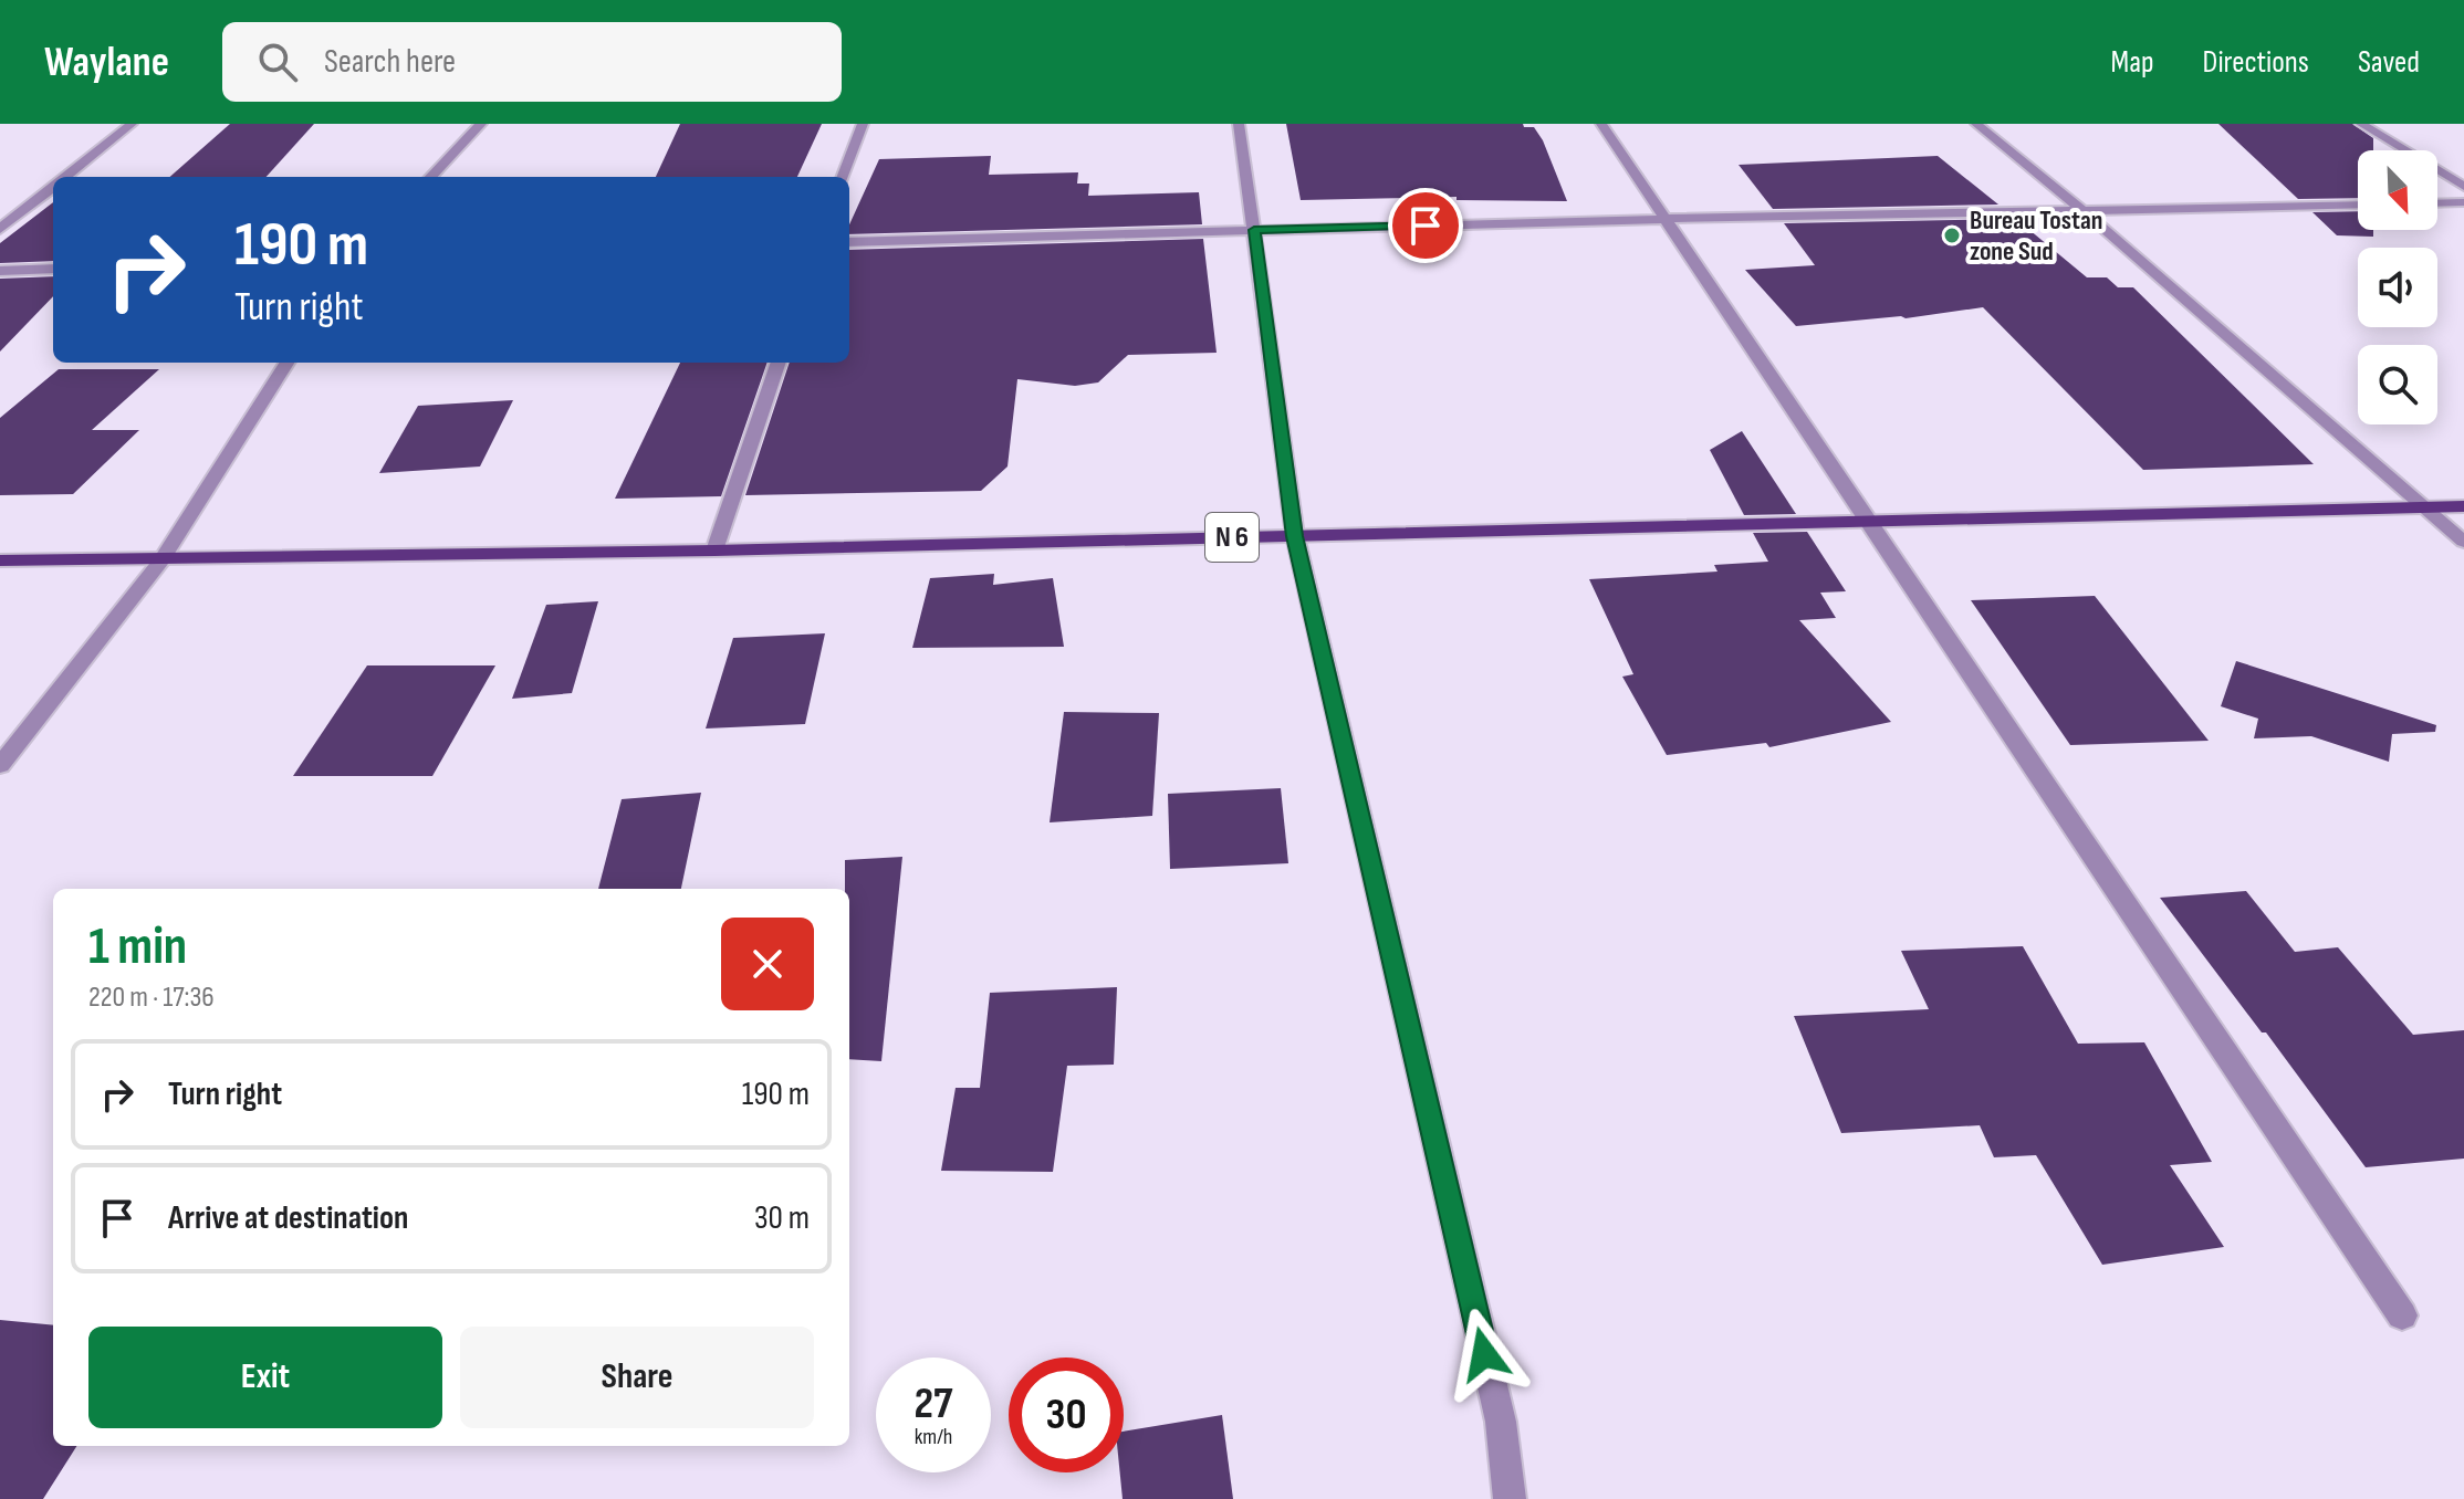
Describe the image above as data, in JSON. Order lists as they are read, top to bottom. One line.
{"streets":{"main road":["N 6"]},"places":["Bureau Tostan zone Sud"],"north":"bottom right","page":{"header":"Waylane","search":"Search here","nav":["Map","Directions","Saved"],"turn":["190 m","Turn right"],"heading":["1 min","220 m · 17:36"],"list":[{"name":"Turn right","value":"190 m"},{"name":"Arrive at destination","value":"30 m"}],"buttons":["Exit","Share"],"speed":"27 km/h","limit":"30"}}
